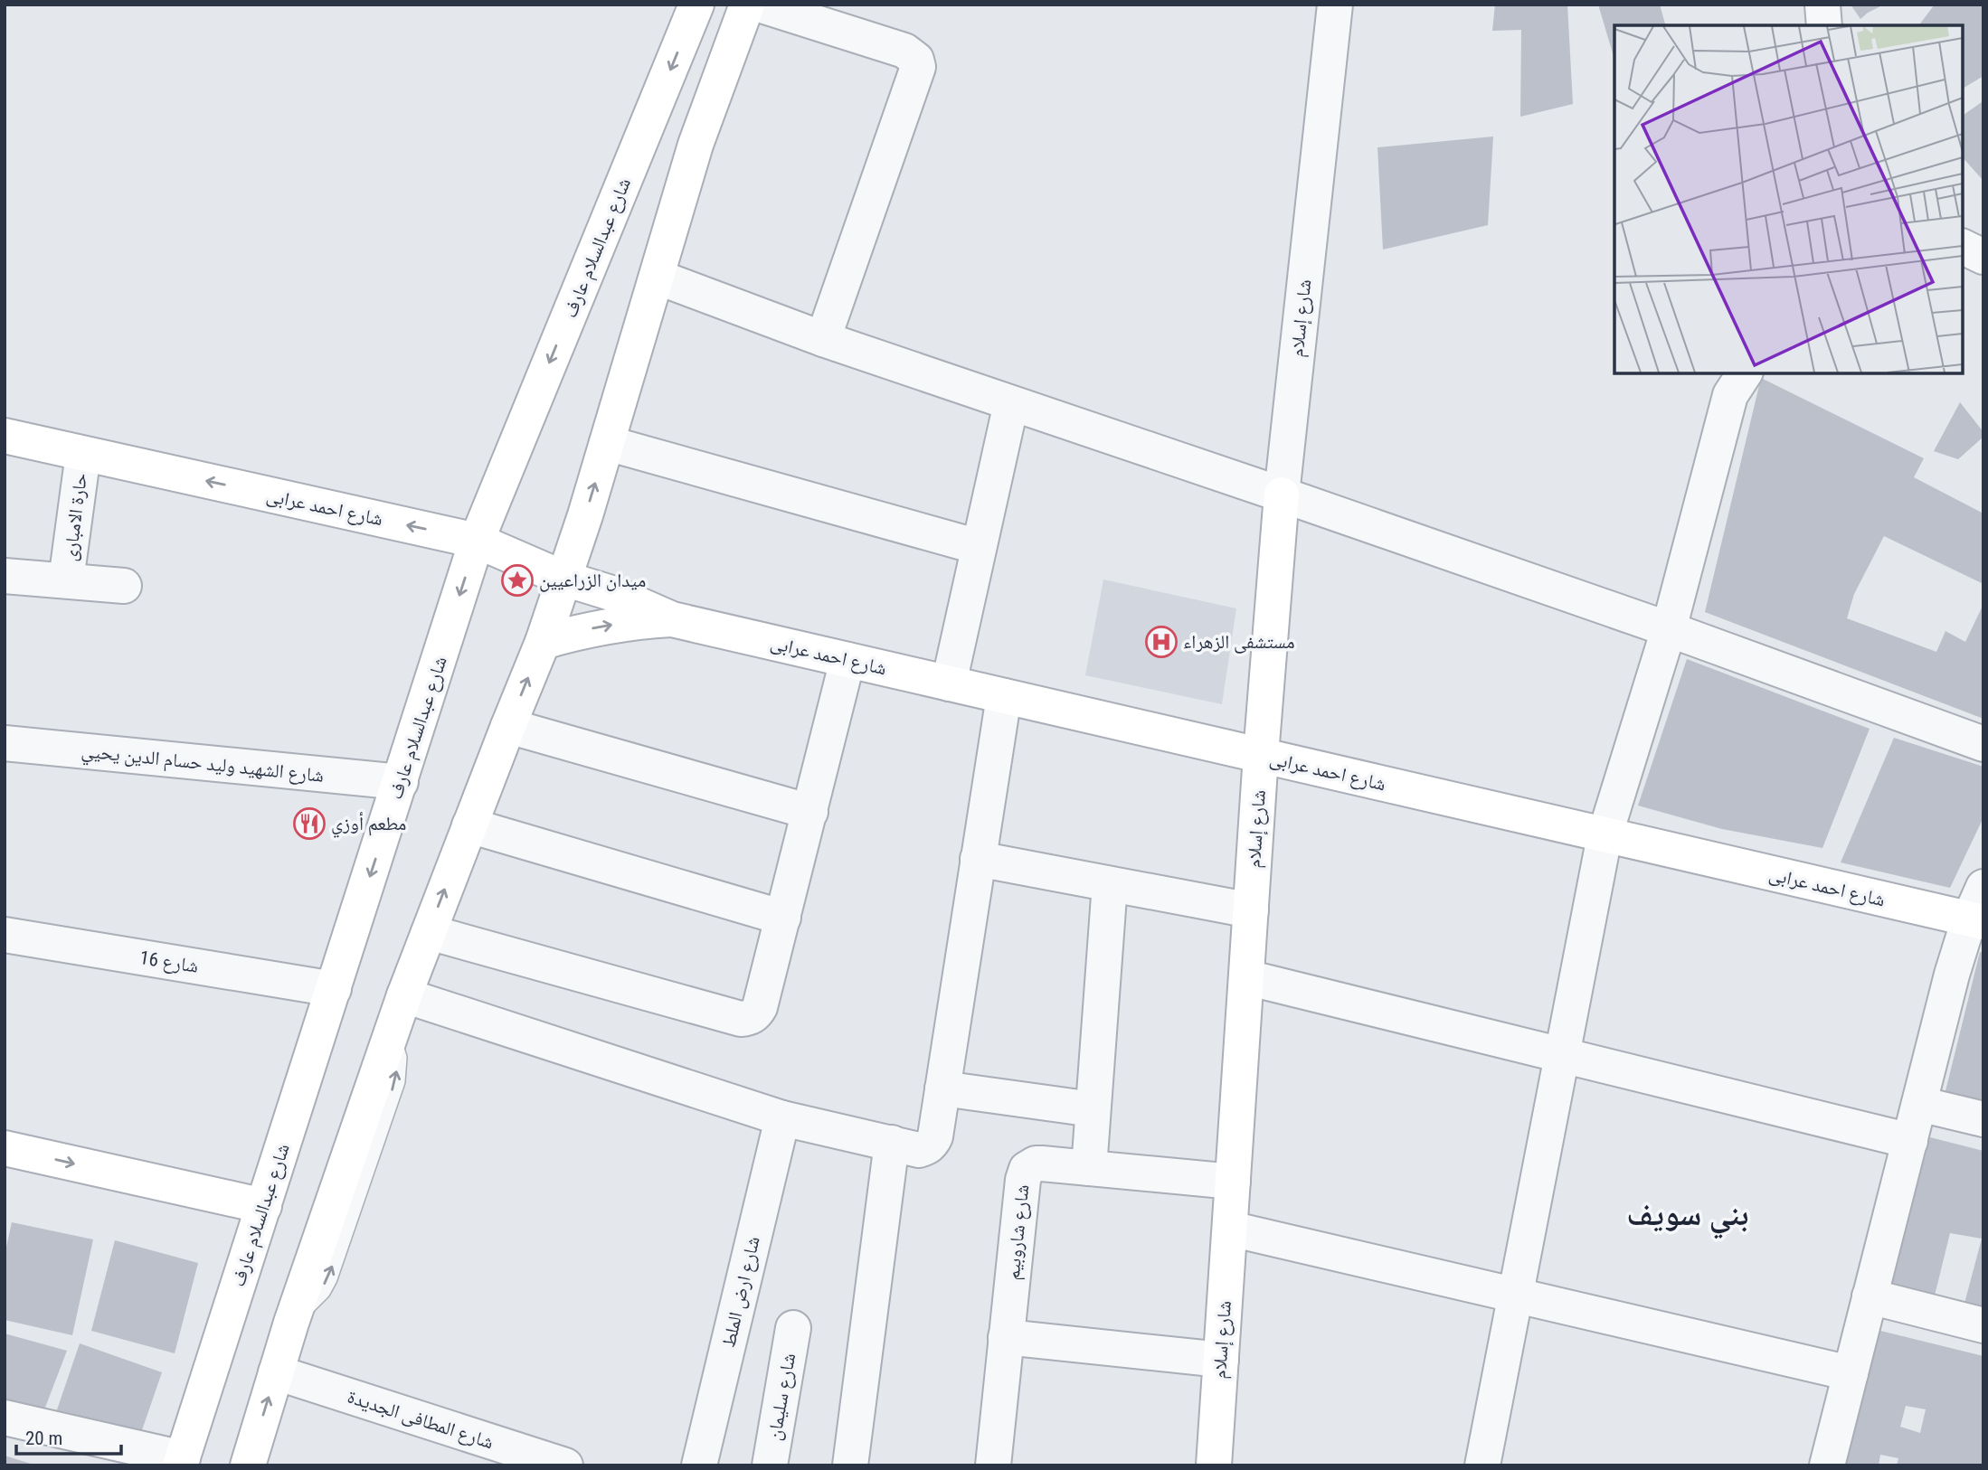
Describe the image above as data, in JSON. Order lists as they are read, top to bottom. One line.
{"streets":{"main road":["شارع عبدالسلام عارف","شارع إسلام","شارع احمد عرابى"],"street":["حارة الامبارى","شارع الشهيد وليد حسام الدين يحيي","شارع 16","شارع شاروبيم","شارع ارض الملط","شارع سليمان","شارع المطافى الجديدة"]},"crossings":[["شارع عبدالسلام عارف","شارع احمد عرابى"],["شارع عبدالسلام عارف","شارع الشهيد وليد حسام الدين يحيي"],["شارع عبدالسلام عارف","شارع 16"],["شارع إسلام","شارع احمد عرابى"],["شارع إسلام","شارع شاروبيم"],["شارع احمد عرابى","حارة الامبارى"]],"districts":["بني سويف"],"places":{"place":["ميدان الزراعيين"],"hospital":["مستشفى الزهراء"],"restaurant":["مطعم أوزي"]},"scale_bar":"20 m"}
